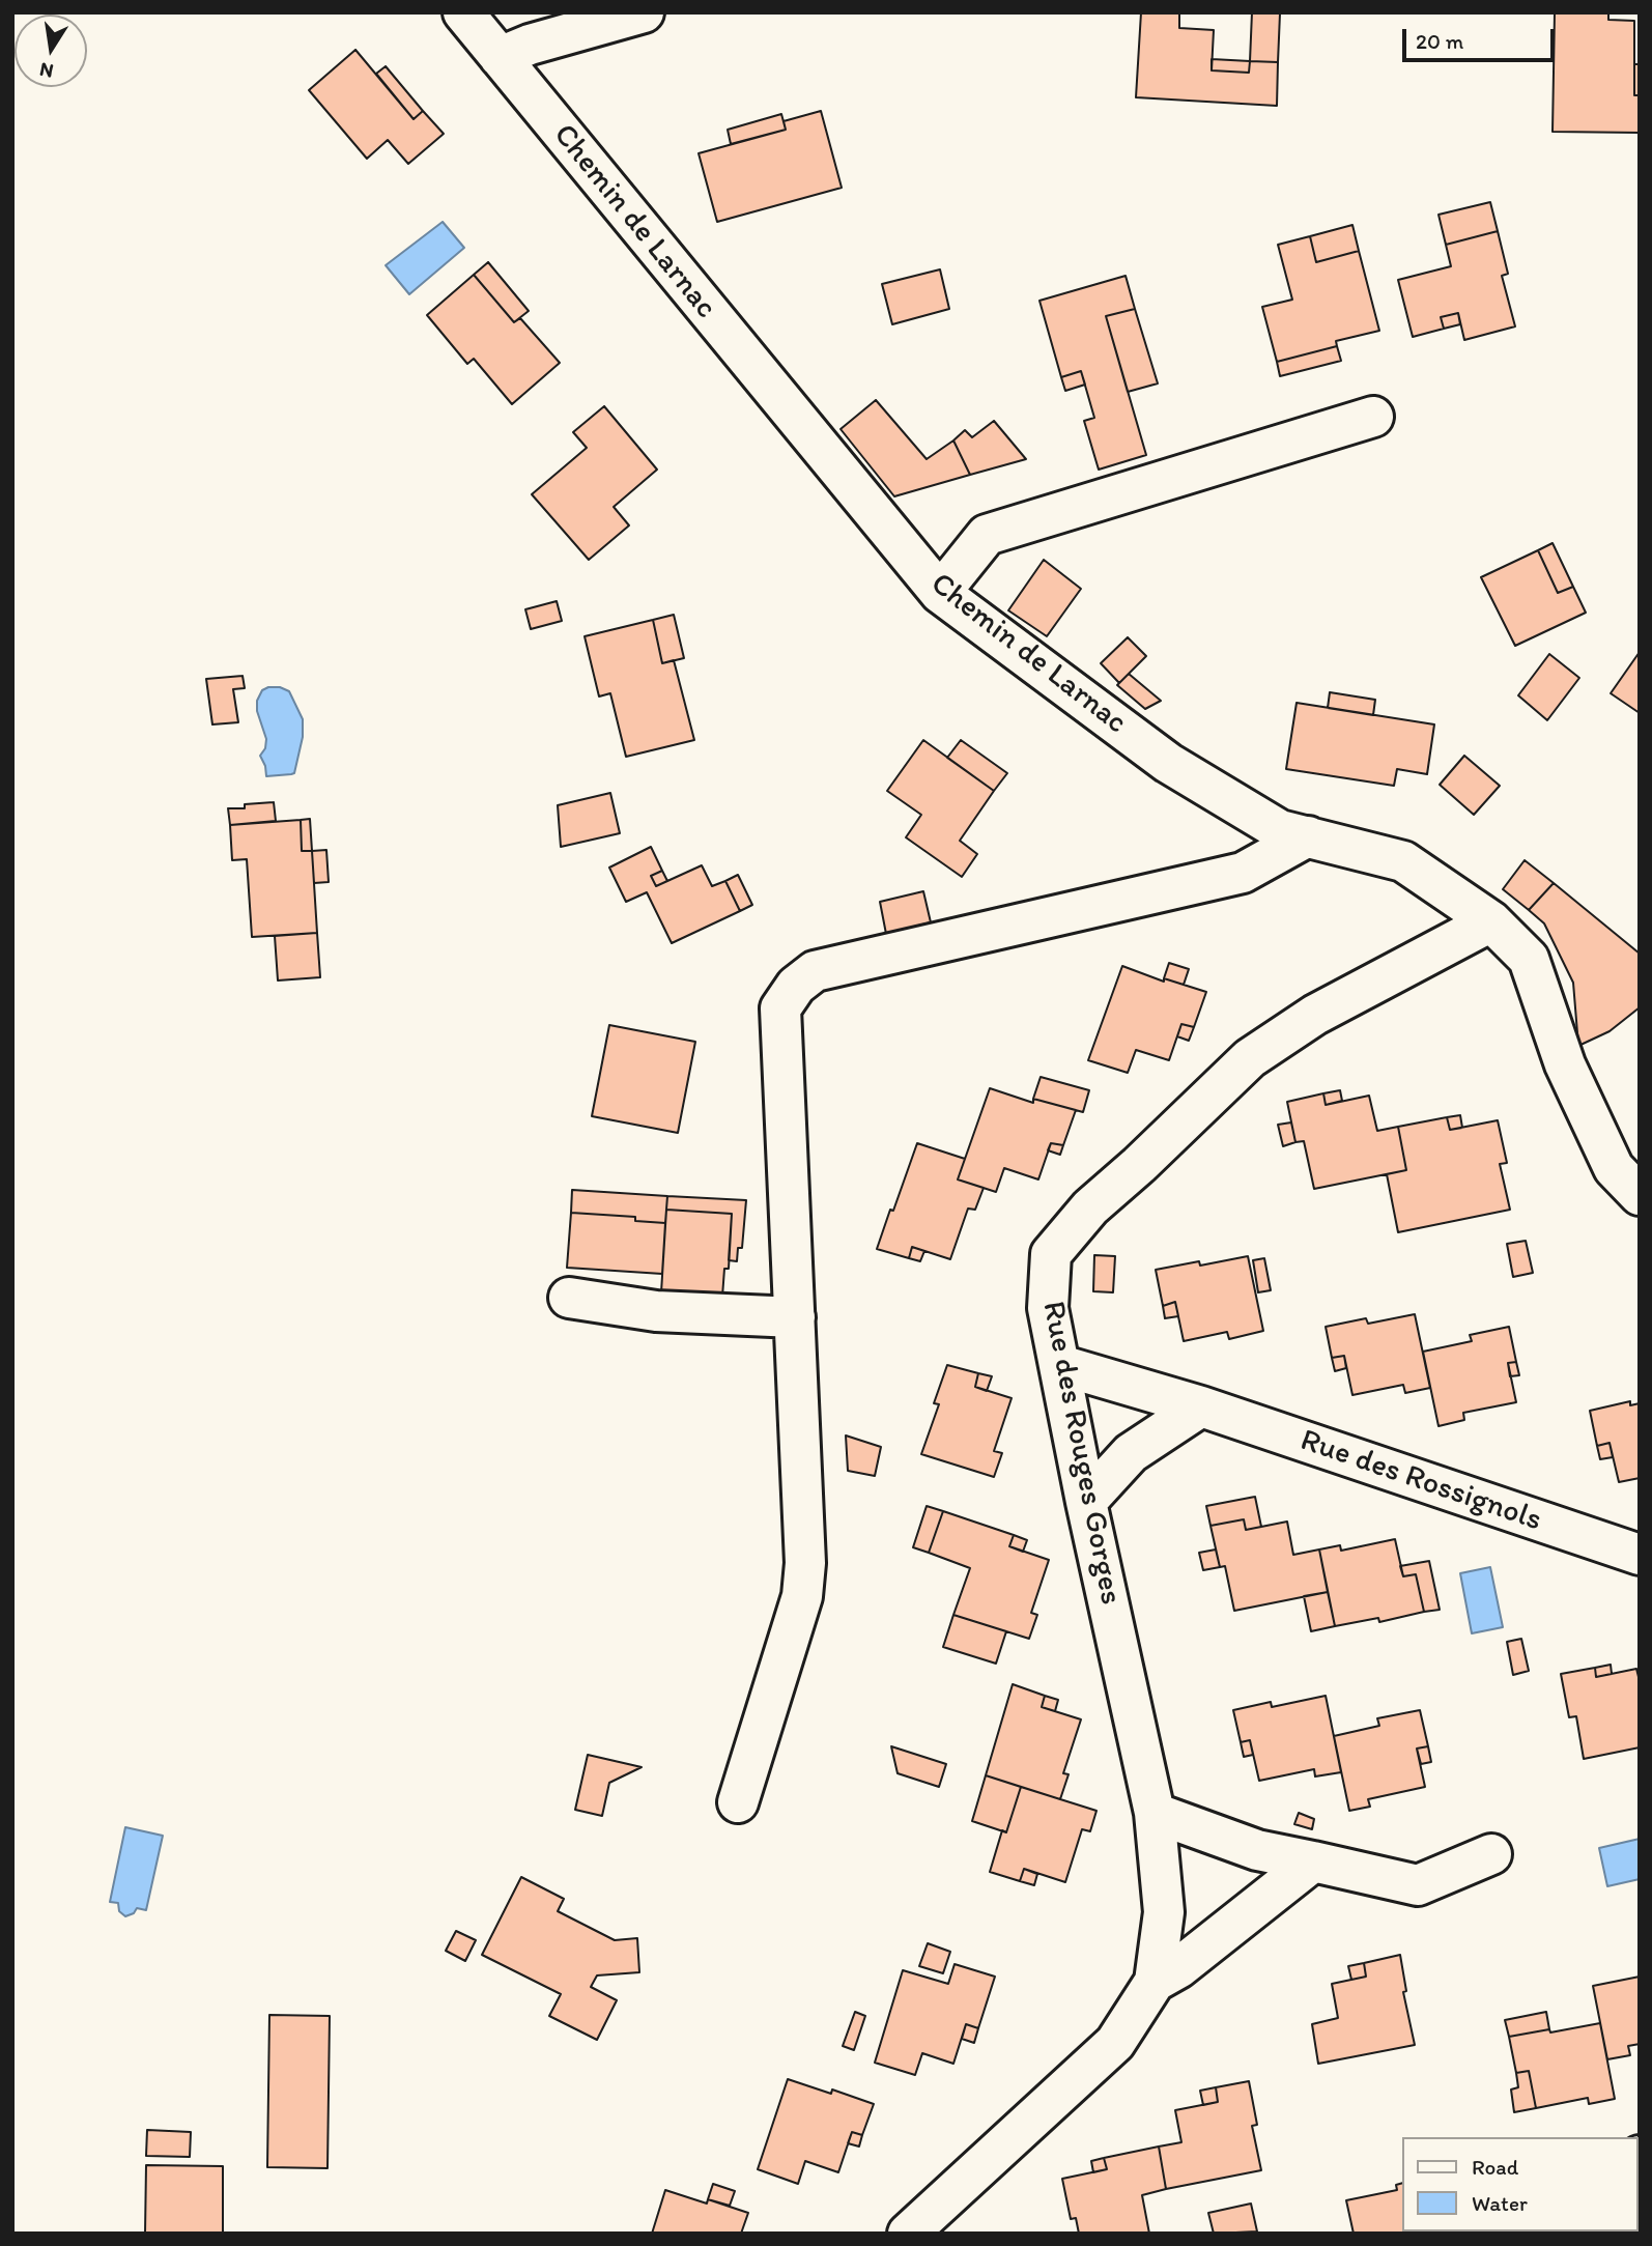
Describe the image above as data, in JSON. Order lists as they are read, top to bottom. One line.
{"streets":{"street":["Chemin de Larnac","Rue des Rouges Gorges","Rue des Rossignols"]},"crossings":[["Chemin de Larnac","Rue des Rouges Gorges"],["Rue des Rouges Gorges","Rue des Rossignols"]],"legend":["Road","Water"],"scale_bar":"20 m","north":"bottom"}
